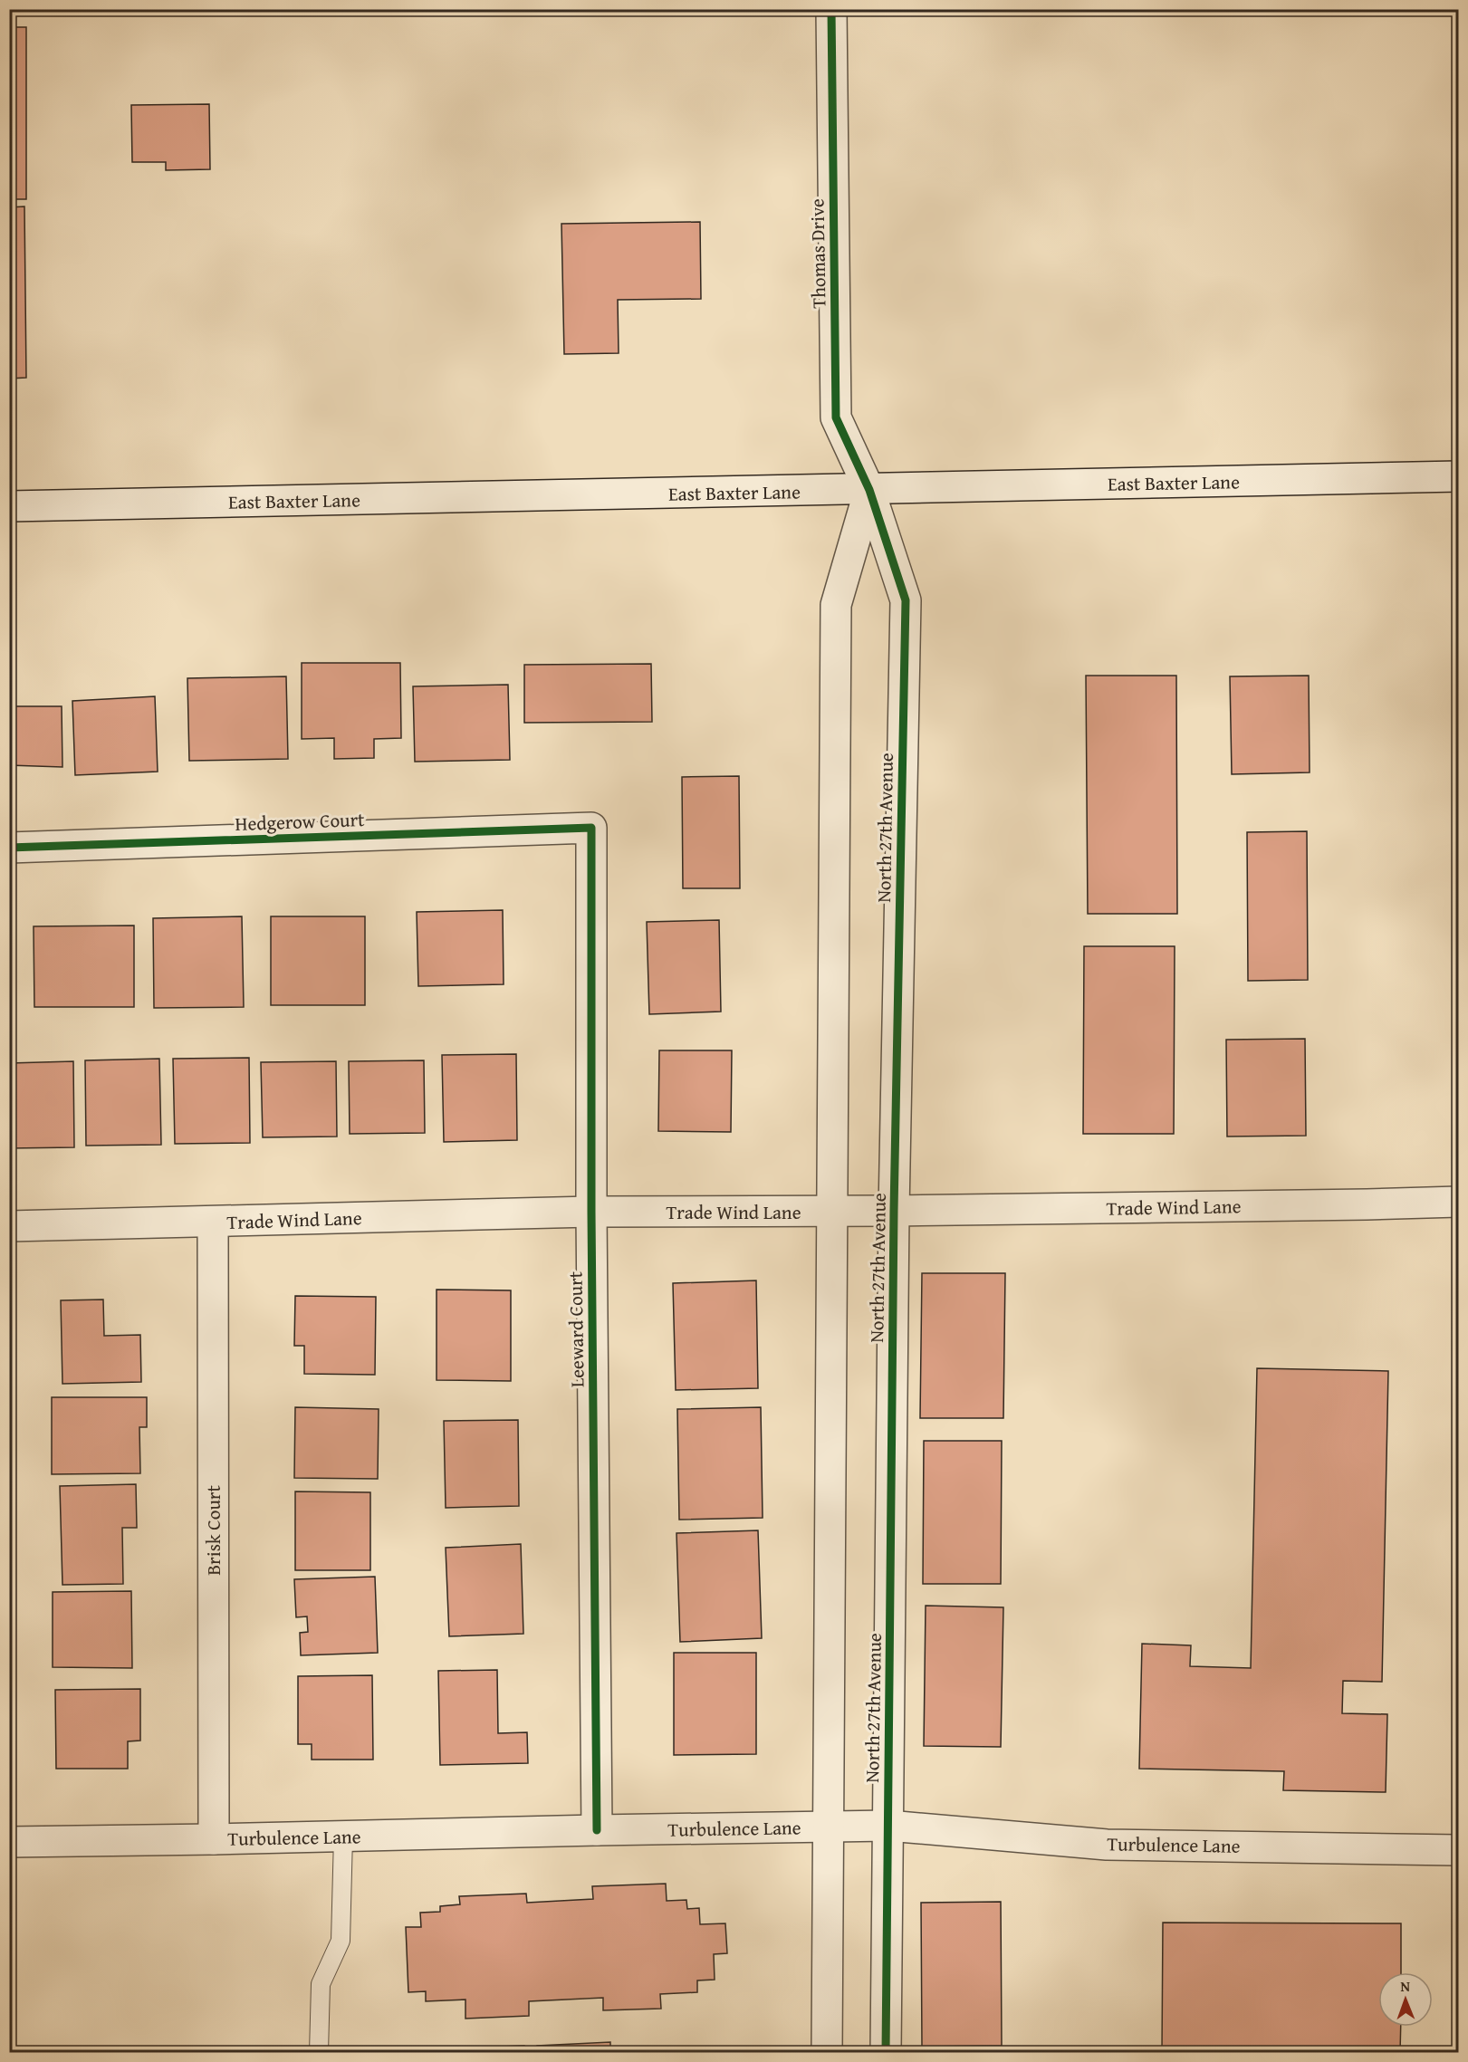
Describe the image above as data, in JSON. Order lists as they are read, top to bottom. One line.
{"streets":{"street":["Thomas Drive","East Baxter Lane","Hedgerow Court","North 27th Avenue","Trade Wind Lane","Leeward Court","Brisk Court","Turbulence Lane"]},"crossings":[["Thomas Drive","East Baxter Lane"],["Thomas Drive","North 27th Avenue"],["East Baxter Lane","North 27th Avenue"],["Hedgerow Court","Leeward Court"],["North 27th Avenue","Trade Wind Lane"],["North 27th Avenue","Turbulence Lane"],["Trade Wind Lane","Leeward Court"],["Trade Wind Lane","Brisk Court"],["Leeward Court","Turbulence Lane"],["Brisk Court","Turbulence Lane"]],"north":"top"}
